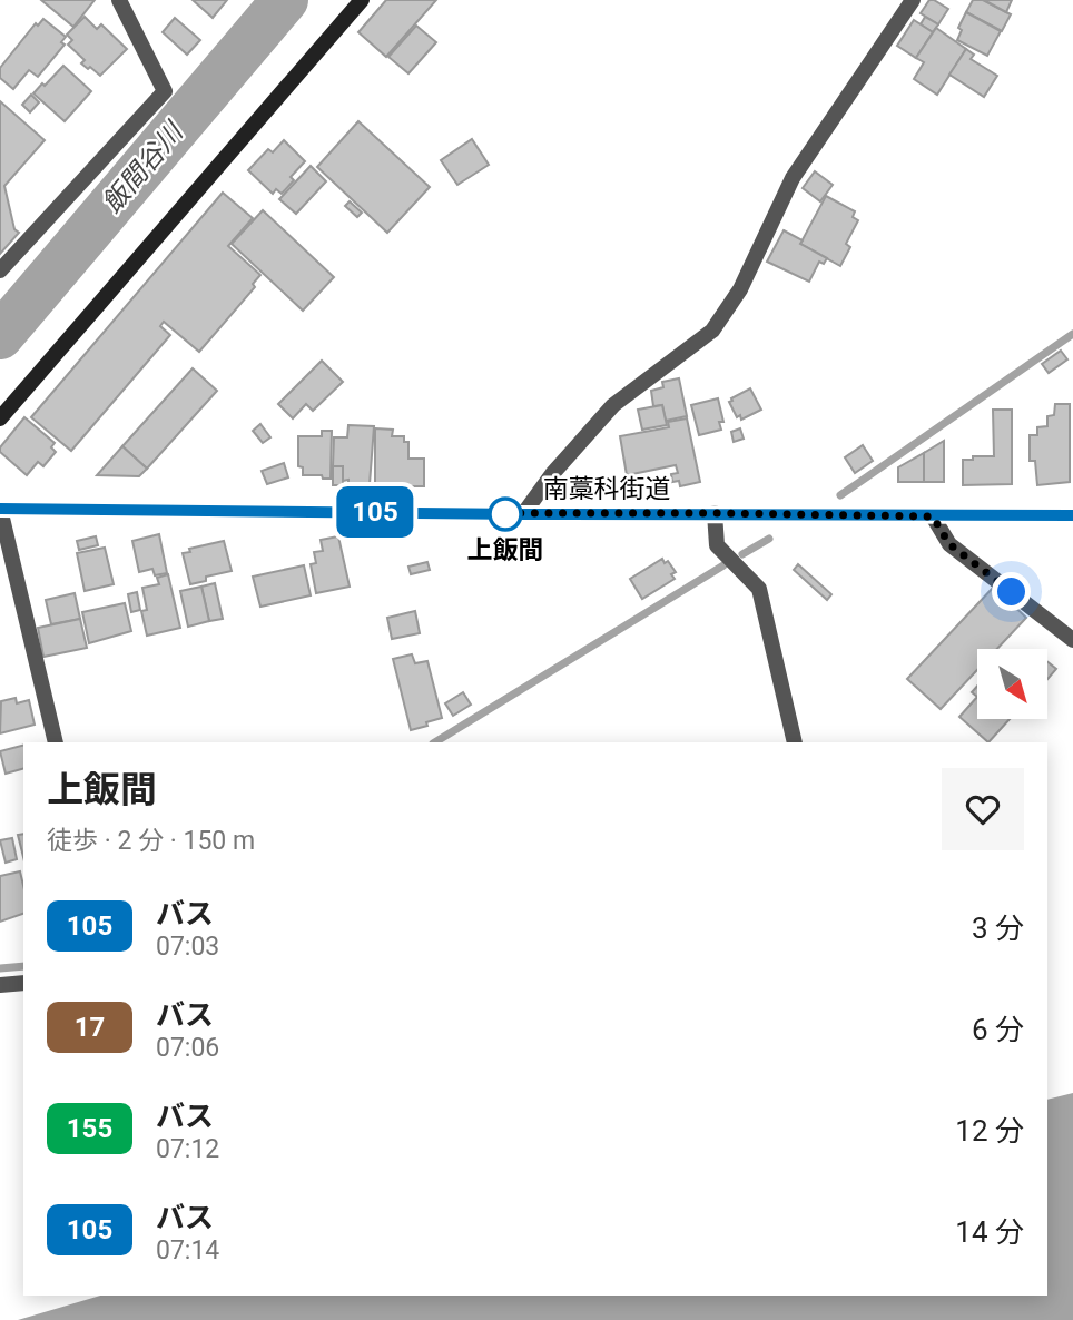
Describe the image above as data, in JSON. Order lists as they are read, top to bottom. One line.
{"streets":{"main road":["南藁科街道"]},"water":["飯間谷川"],"places":["上飯間"],"lines":["bus line 105"],"north":"bottom right","page":{"on_map":"105","heading":["上飯間","徒歩 · 2 分 · 150 m"],"list":[{"mark":"105","name":"バス","note":"07:03","value":"3 分"},{"mark":"17","name":"バス","note":"07:06","value":"6 分"},{"mark":"155","name":"バス","note":"07:12","value":"12 分"},{"mark":"105","name":"バス","note":"07:14","value":"14 分"}]}}
